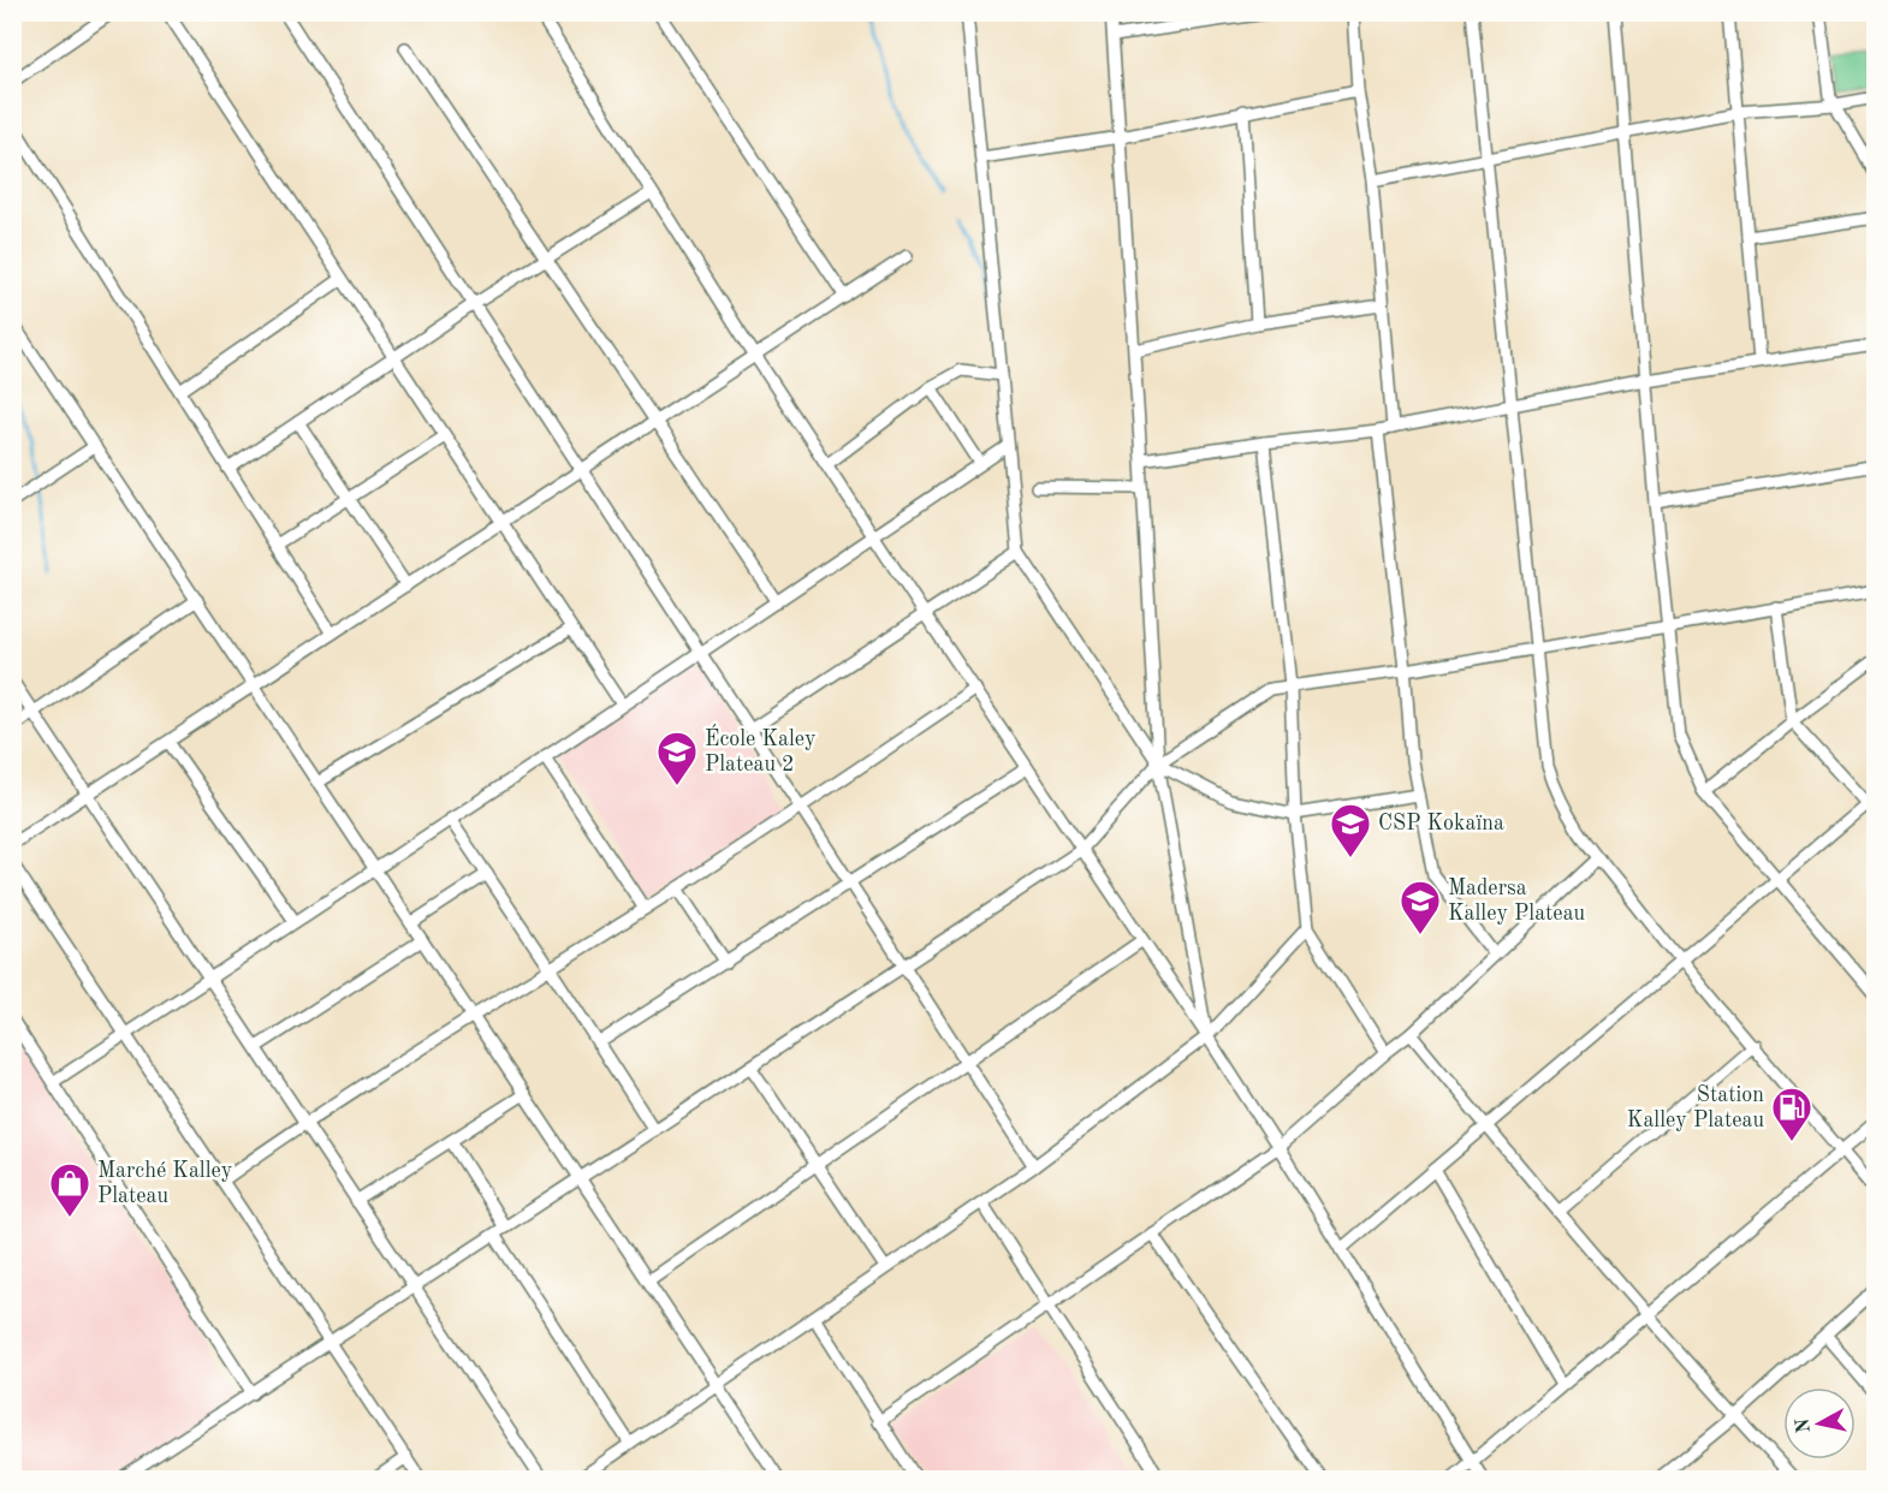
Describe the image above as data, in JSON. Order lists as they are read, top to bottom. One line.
{"places":{"school or university":["École Kaley Plateau 2","CSP Kokaïna","Madersa Kalley Plateau"],"fuel station":["Station Kalley Plateau"],"shop":["Marché Kalley Plateau"]},"north":"left"}
